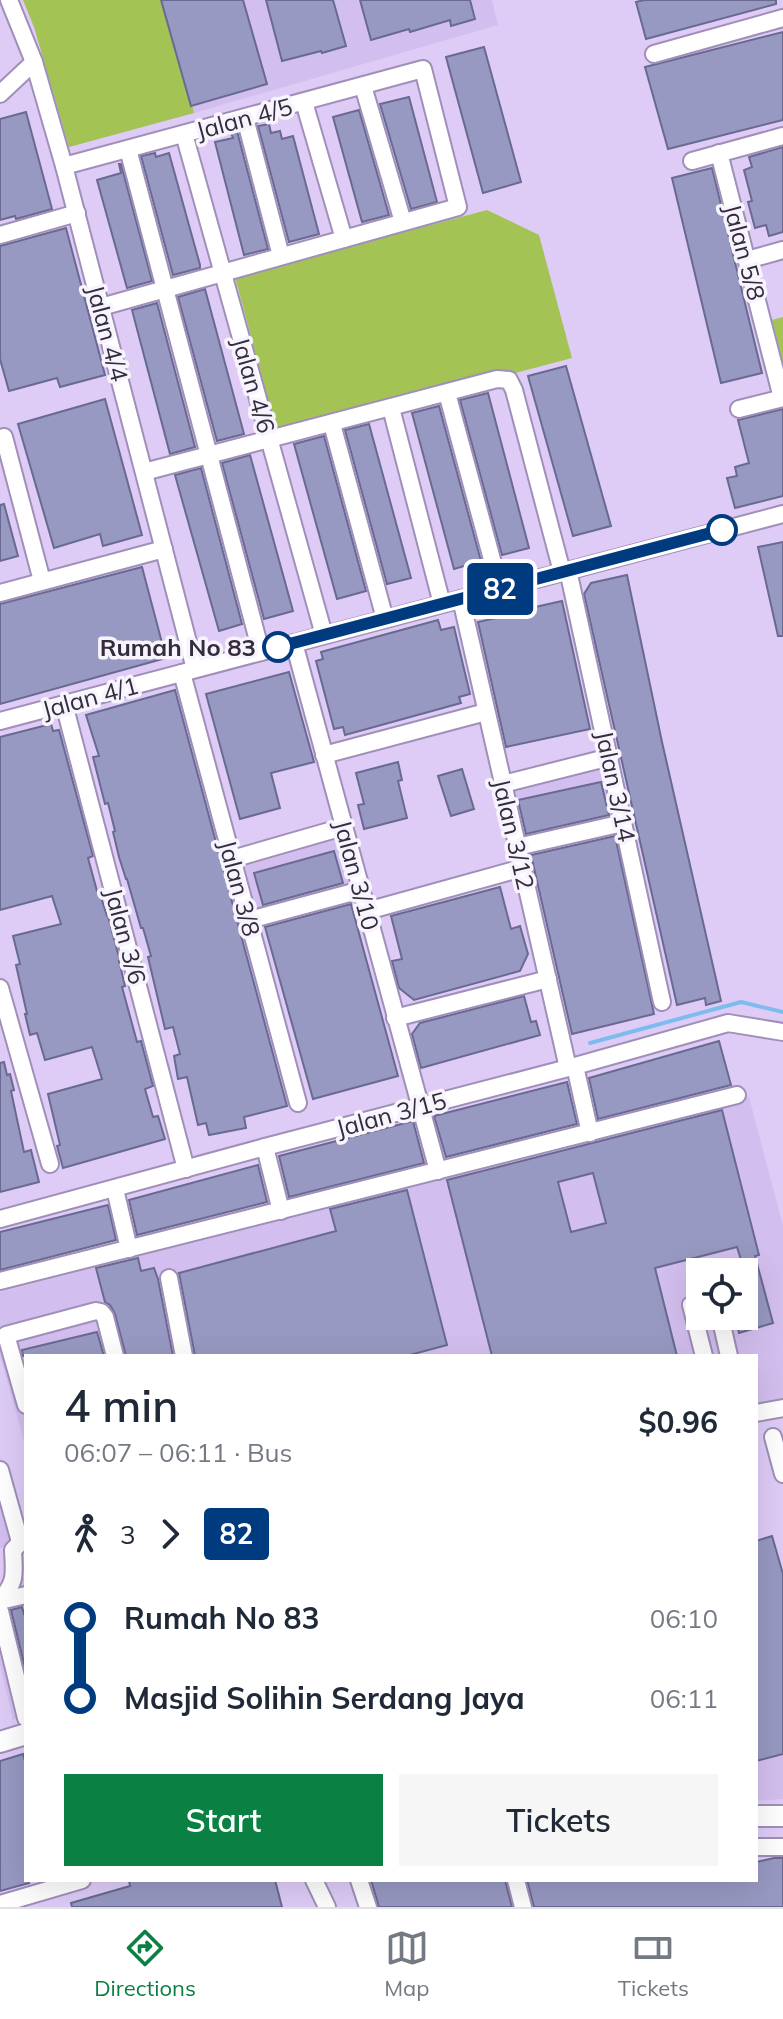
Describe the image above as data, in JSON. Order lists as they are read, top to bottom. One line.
{"streets":{"street":["Jalan 4/5","Jalan 5/8","Jalan 4/4","Jalan 4/6","Jalan 4/1","Jalan 3/14","Jalan 3/12","Jalan 3/10","Jalan 3/8","Jalan 3/6","Jalan 3/15"]},"crossings":[["Jalan 4/5","Jalan 4/4"],["Jalan 4/5","Jalan 4/6"],["Jalan 4/4","Jalan 4/1"],["Jalan 4/4","Jalan 3/8"],["Jalan 4/6","Jalan 4/1"],["Jalan 4/1","Jalan 3/14"],["Jalan 4/1","Jalan 3/12"],["Jalan 4/1","Jalan 3/10"],["Jalan 4/1","Jalan 3/8"],["Jalan 4/1","Jalan 3/6"],["Jalan 3/12","Jalan 3/15"],["Jalan 3/10","Jalan 3/15"],["Jalan 3/6","Jalan 3/15"]],"places":["Rumah No 83"],"lines":["bus line 82"],"page":{"on_map":"82","heading":["4 min","06:07 – 06:11 · Bus","$0.96"],"legs":["3","82"],"list":[{"name":"Rumah No 83","value":"06:10"},{"name":"Masjid Solihin Serdang Jaya","value":"06:11"}],"buttons":["Start","Tickets"],"tabs":["Directions","Map","Tickets"]}}
